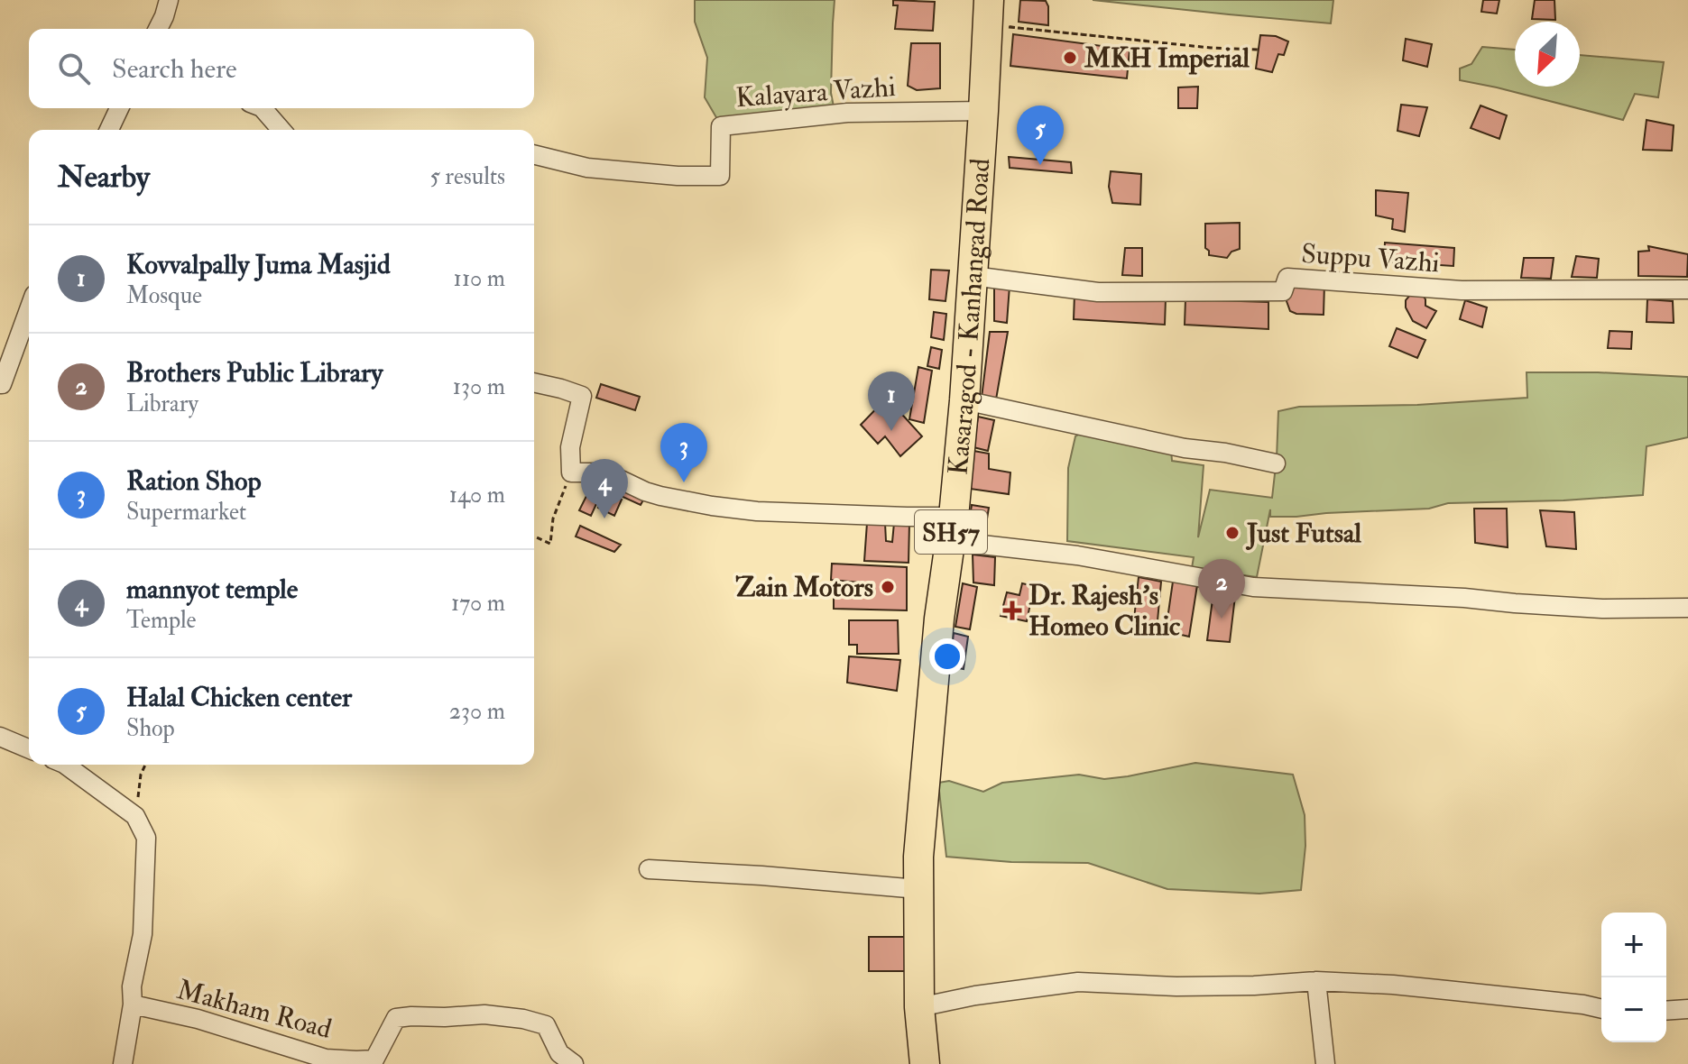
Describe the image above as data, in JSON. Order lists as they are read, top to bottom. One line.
{"streets":{"main road":["Kasaragod - Kanhangad Road","SH57"],"street":["Kalayara Vazhi","Suppu Vazhi","Makham Road"]},"crossings":[["Kalayara Vazhi","Kasaragod - Kanhangad Road"],["Suppu Vazhi","Kasaragod - Kanhangad Road"]],"places":{"other":["MKH Imperial","Just Futsal","Zain Motors"],"health":["Dr. Rajesh's Homeo Clinic"]},"north":"bottom left","page":{"search":"Search here","pins":["5","1","3","4","2"],"heading":["Nearby","5 results"],"list":[{"mark":"1","name":"Kovvalpally Juma Masjid","note":"Mosque","value":"110 m"},{"mark":"2","name":"Brothers Public Library","note":"Library","value":"130 m"},{"mark":"3","name":"Ration Shop","note":"Supermarket","value":"140 m"},{"mark":"4","name":"mannyot temple","note":"Temple","value":"170 m"},{"mark":"5","name":"Halal Chicken center","note":"Shop","value":"230 m"}],"map_buttons":["+","−"]}}
